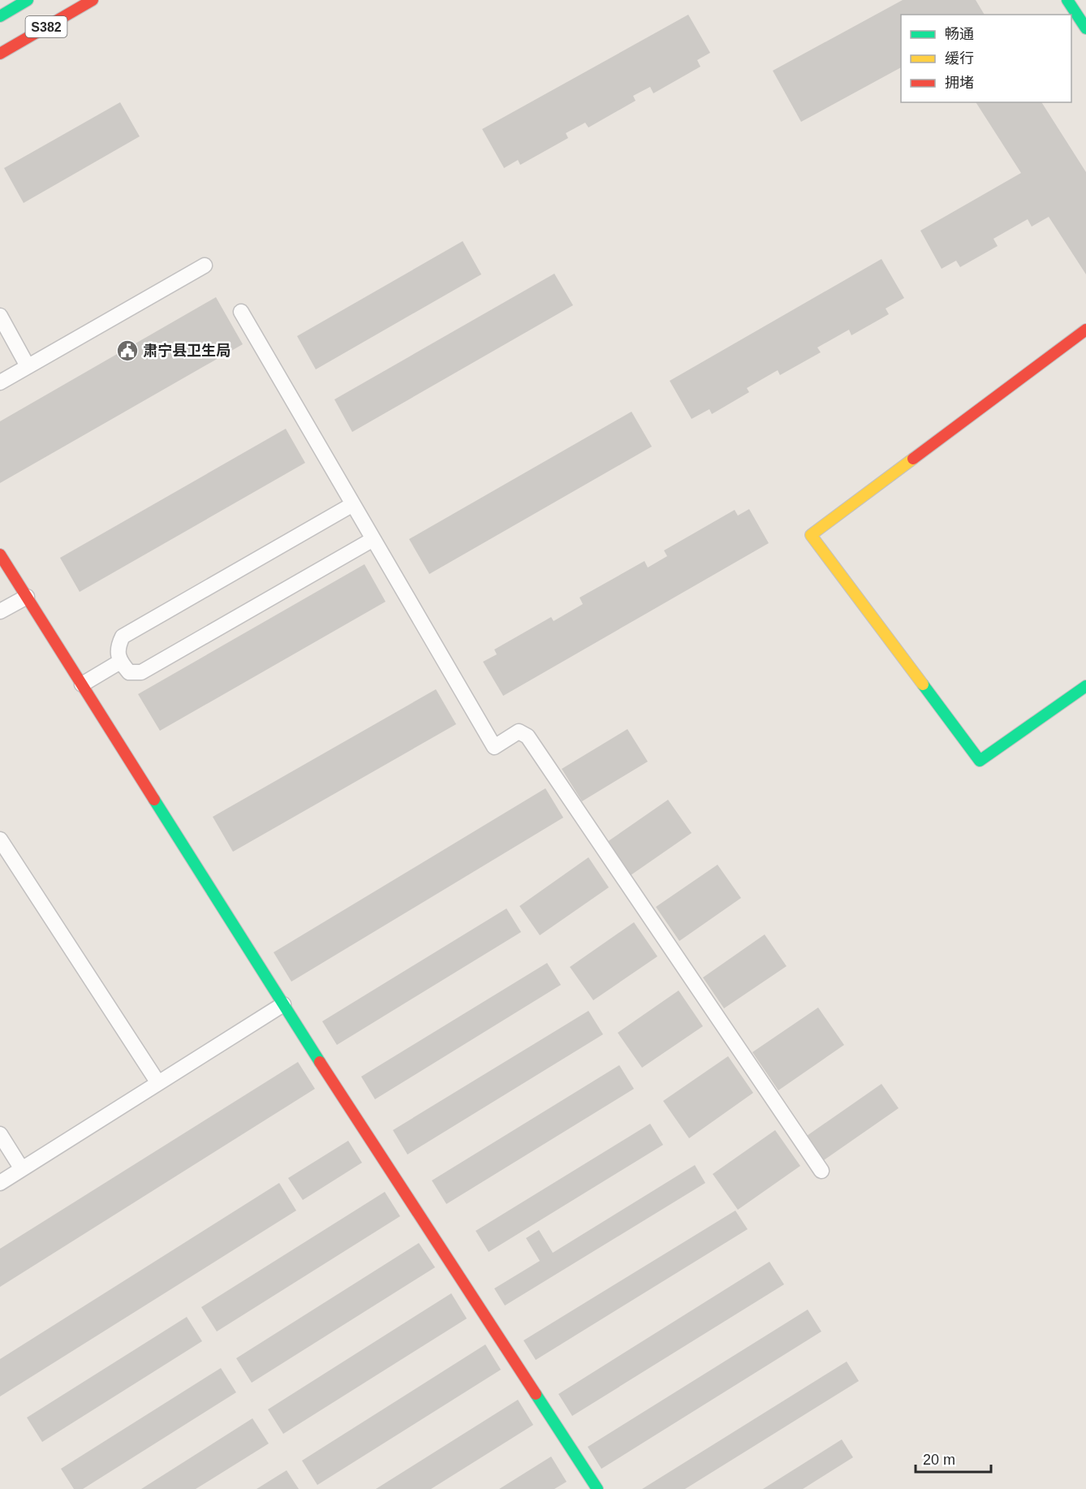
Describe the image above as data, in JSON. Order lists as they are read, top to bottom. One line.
{"streets":{"street":["S382"]},"places":{"public building":["肃宁县卫生局"]},"legend":["畅通","缓行","拥堵"],"scale_bar":"20 m"}
